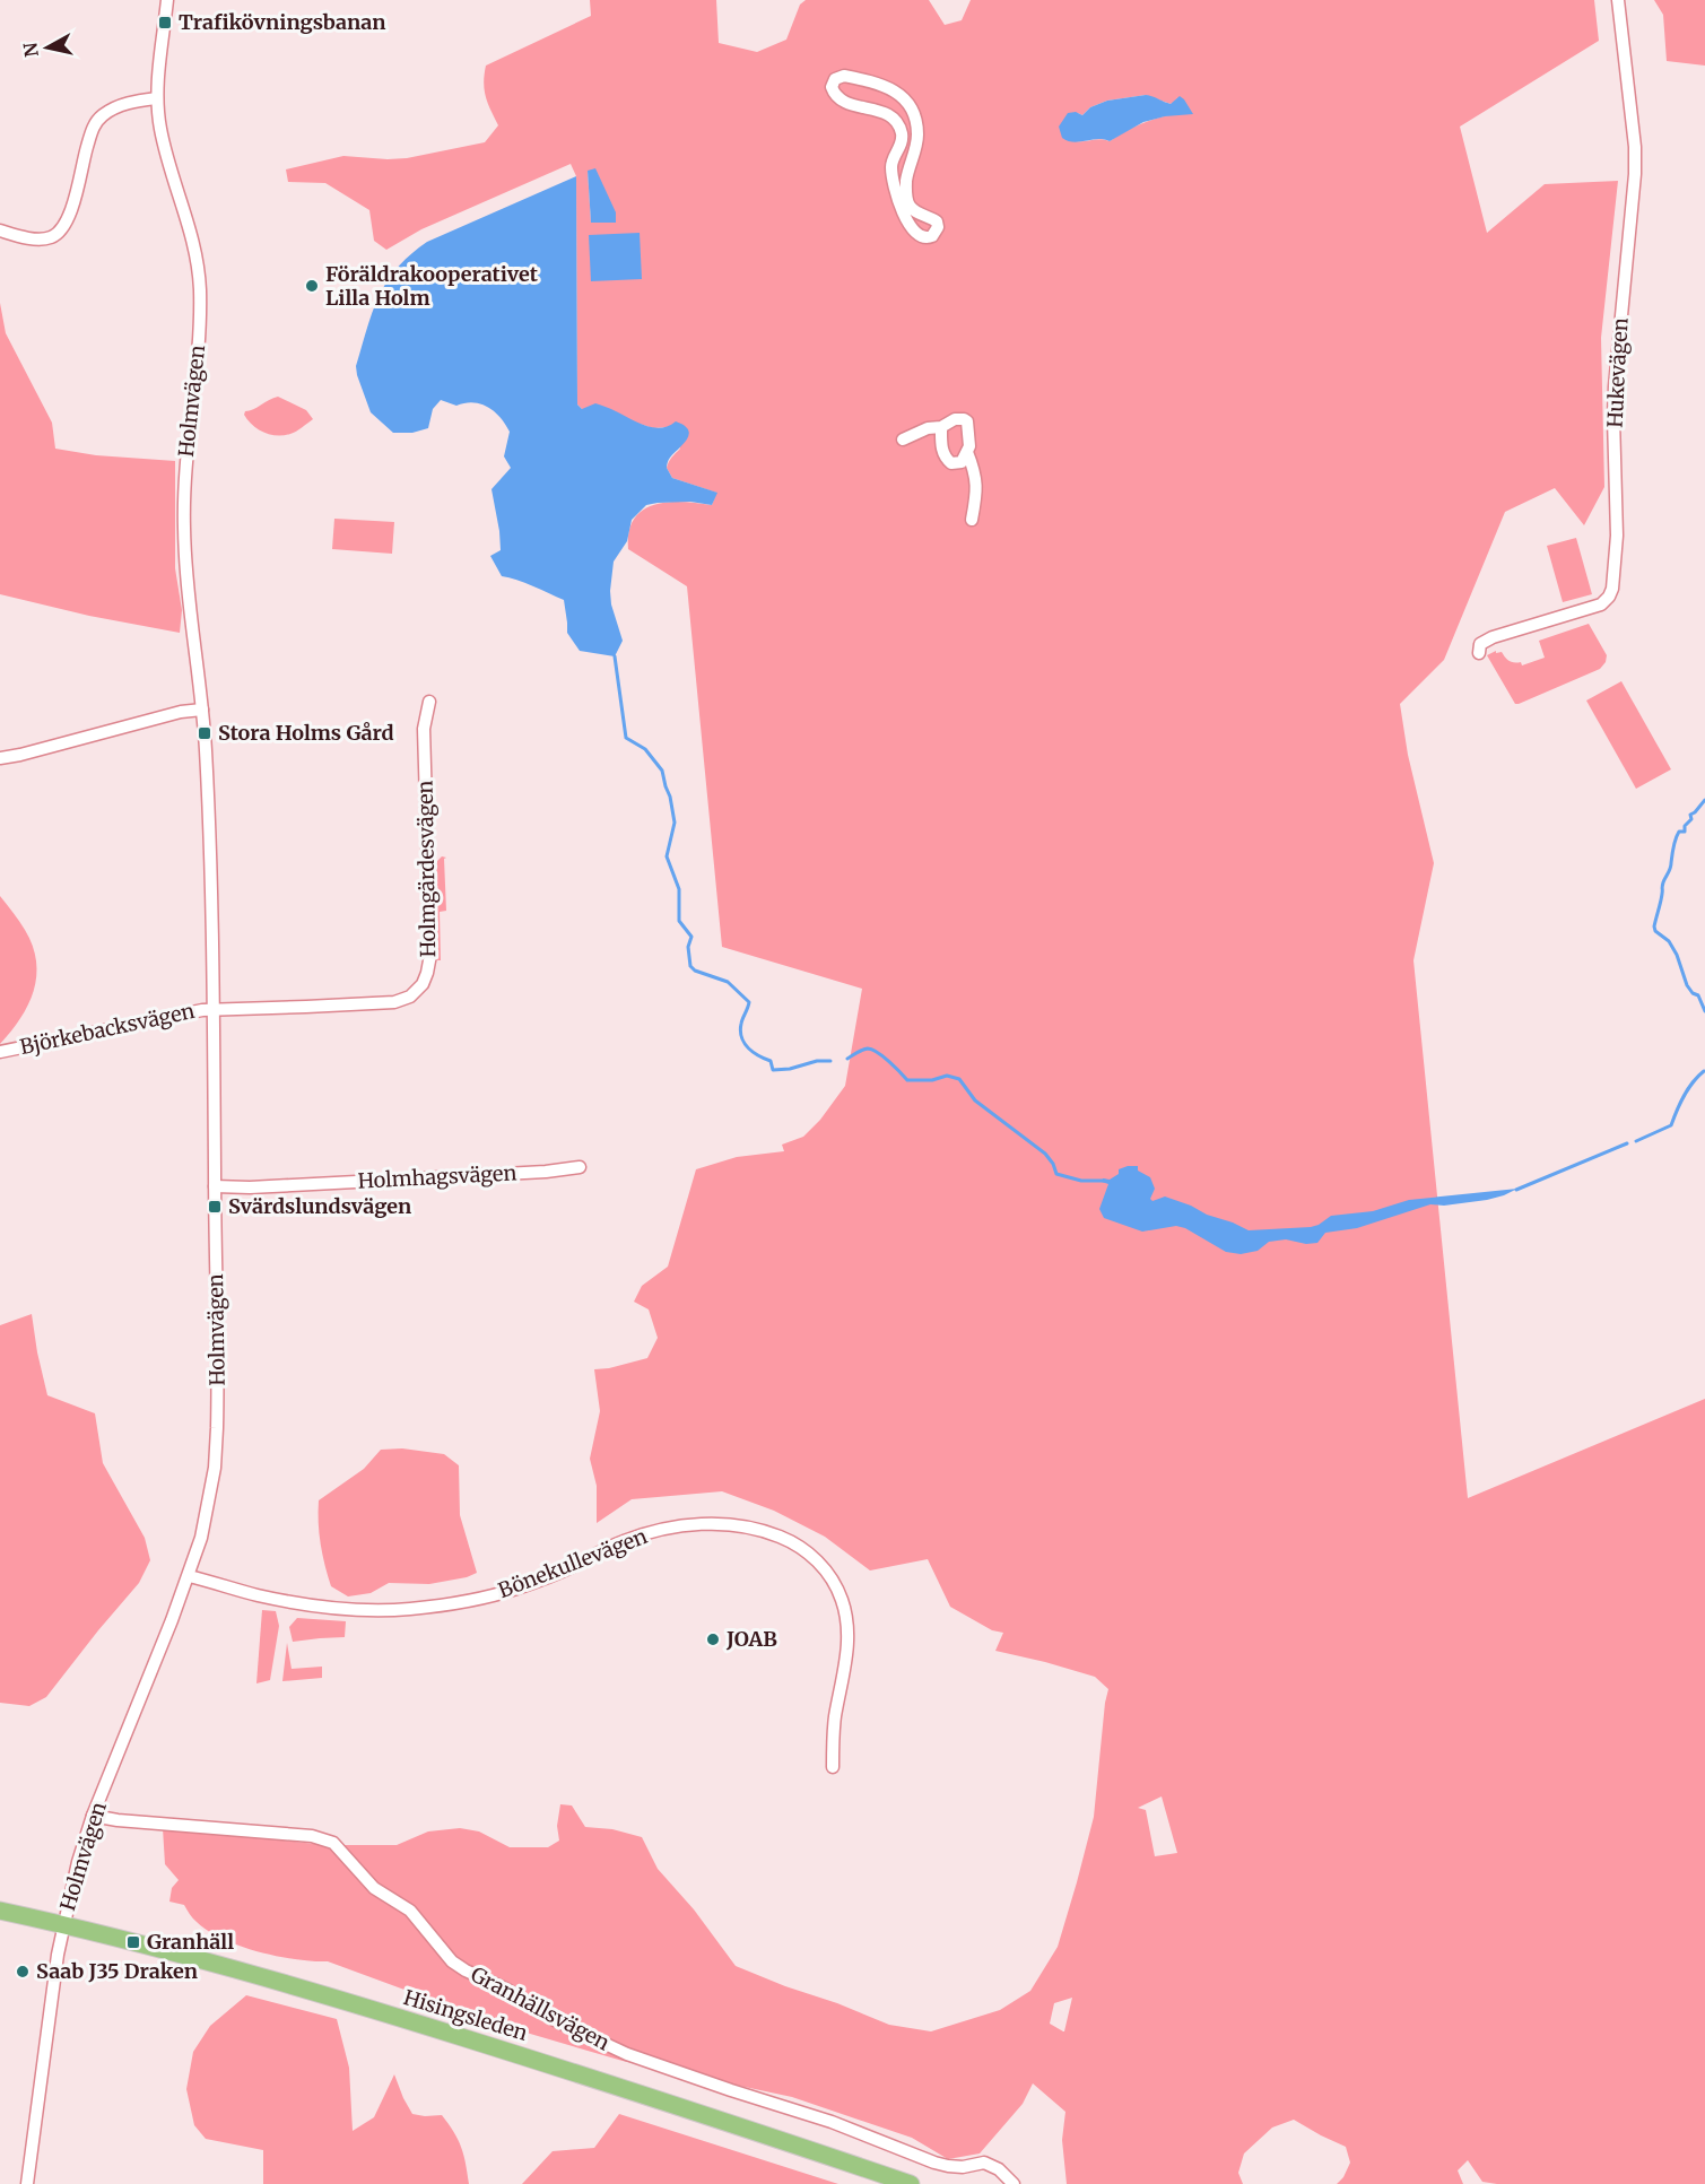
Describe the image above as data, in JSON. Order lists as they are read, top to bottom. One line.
{"streets":{"highway":["Hisingsleden"],"street":["Hukevägen","Holmvägen","Holmgärdesvägen","Björkebacksvägen","Holmhagsvägen","Bönekullevägen","Granhällsvägen"]},"crossings":[["Holmvägen","Holmgärdesvägen"],["Holmvägen","Björkebacksvägen"],["Holmvägen","Holmhagsvägen"],["Holmvägen","Bönekullevägen"],["Holmvägen","Granhällsvägen"],["Holmvägen","Hisingsleden"],["Holmgärdesvägen","Björkebacksvägen"]],"places":{"transit":["Trafikövningsbanan","Stora Holms Gård","Svärdslundsvägen","Granhäll"],"other":["Föräldrakooperativet Lilla Holm","JOAB","Saab J35 Draken"]},"north":"left"}
